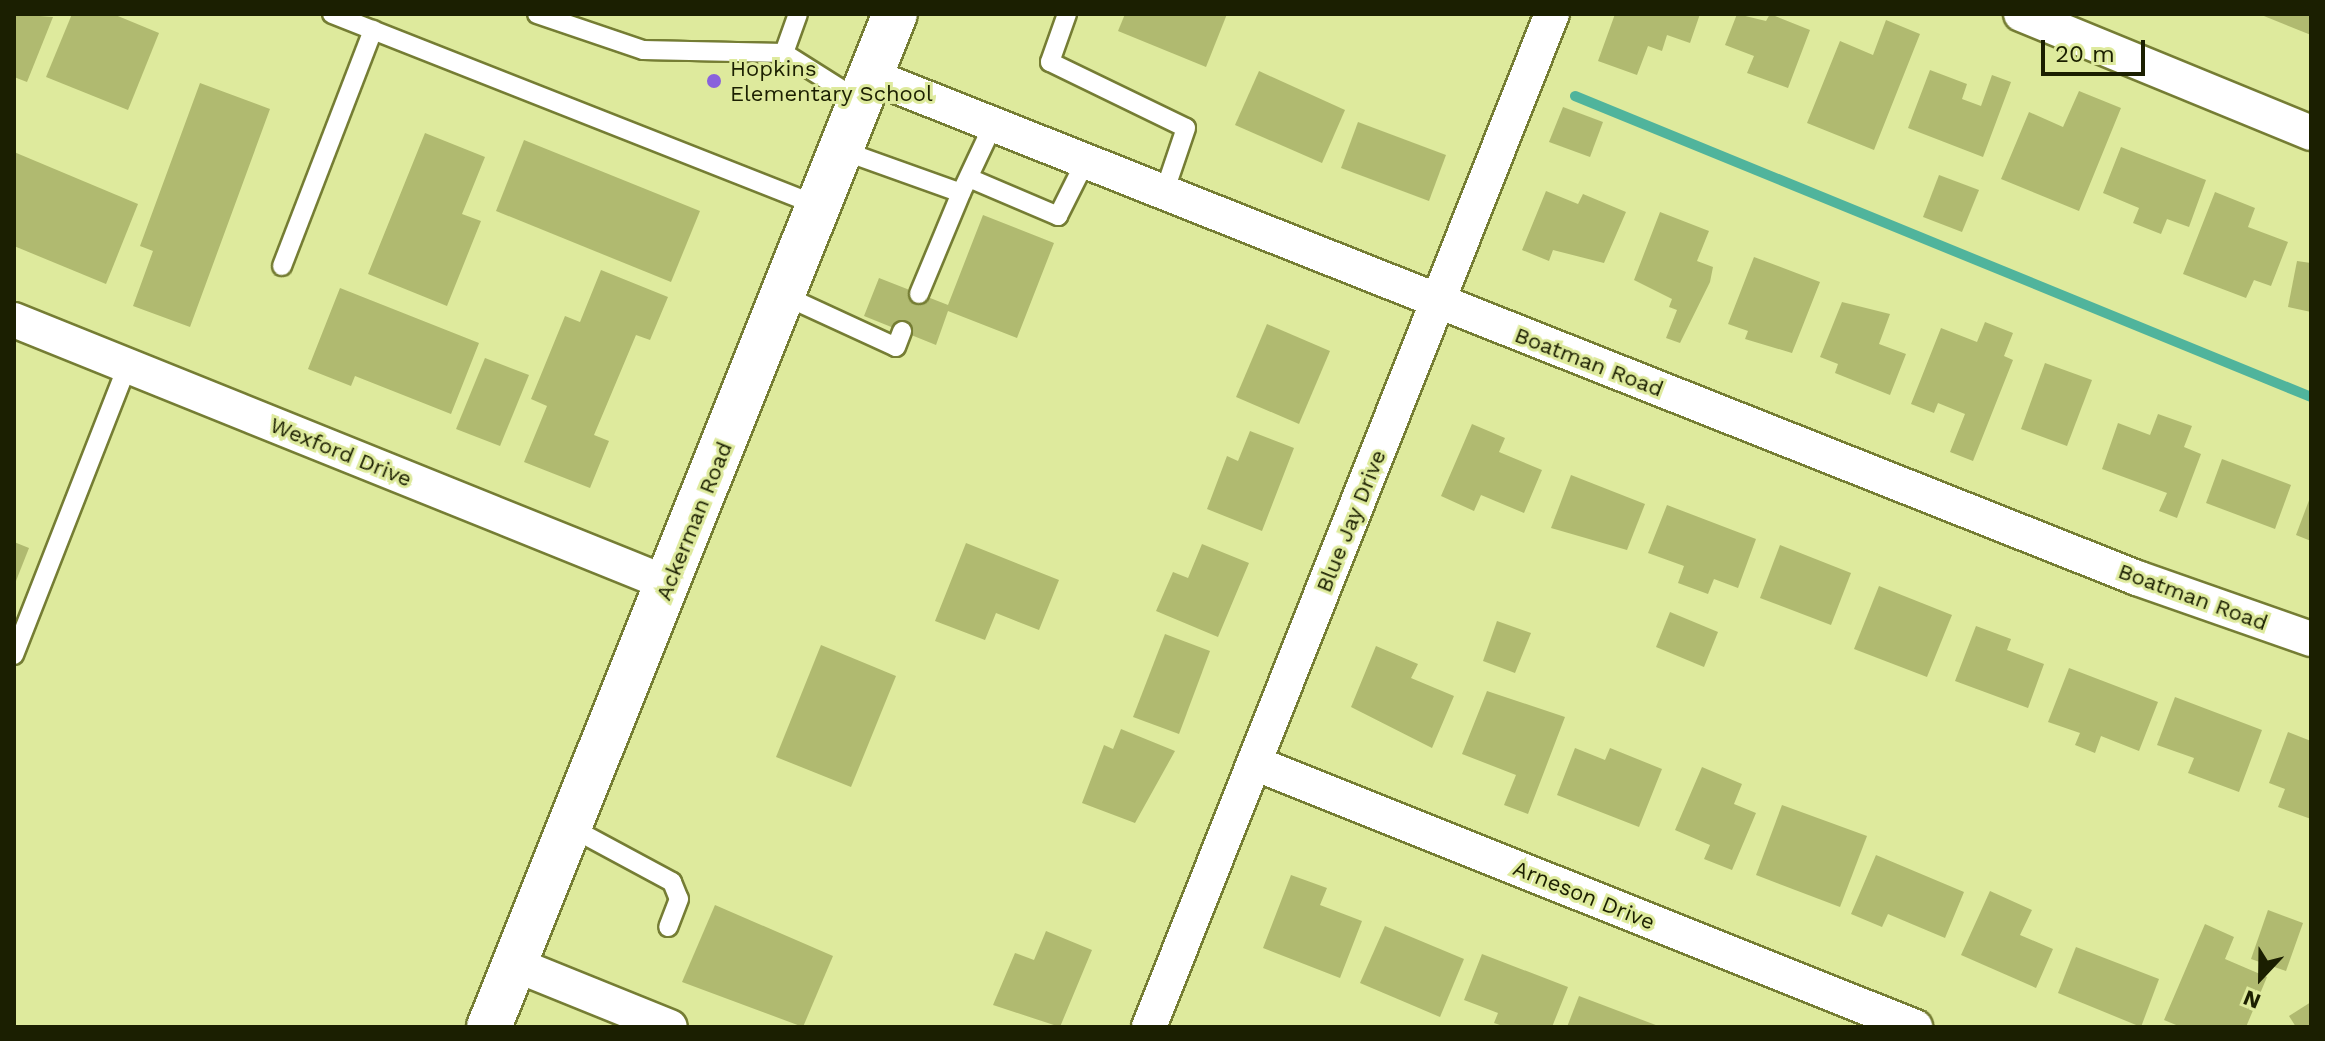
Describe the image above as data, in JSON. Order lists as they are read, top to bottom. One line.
{"streets":{"street":["Boatman Road","Wexford Drive","Ackerman Road","Blue Jay Drive","Arneson Drive"]},"crossings":[["Boatman Road","Ackerman Road"],["Boatman Road","Blue Jay Drive"],["Wexford Drive","Ackerman Road"],["Blue Jay Drive","Arneson Drive"]],"places":["Hopkins Elementary School"],"scale_bar":"20 m","north":"bottom"}
